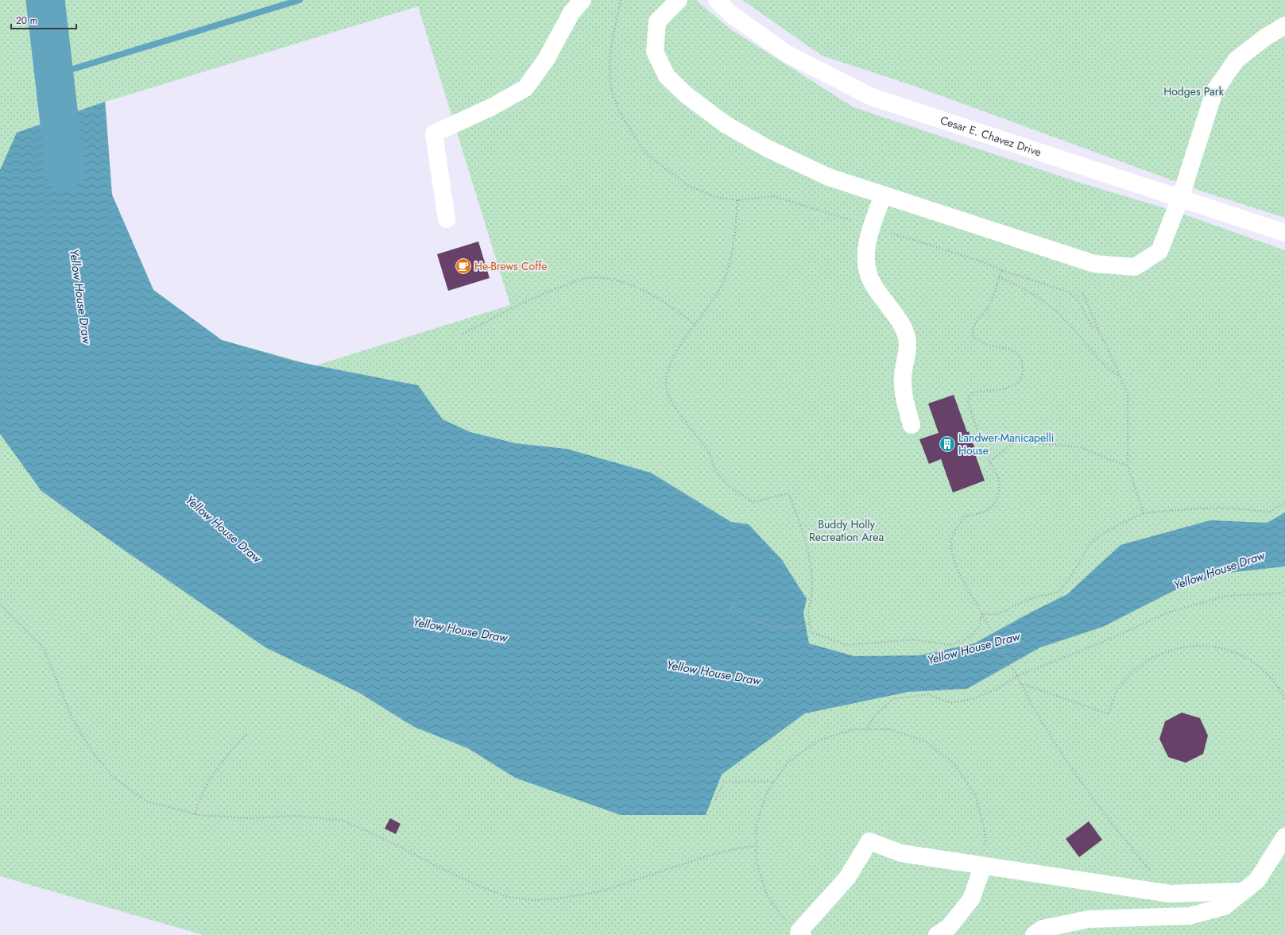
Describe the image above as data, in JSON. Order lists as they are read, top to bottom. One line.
{"streets":{"street":["Cesar E. Chavez Drive"]},"water":["Yellow House Draw"],"parks":["Hodges Park","Buddy Holly Recreation Area"],"places":{"cafe":["He-Brews Coffe"],"building":["Landwer-Manicapelli House"]},"scale_bar":"20 m"}
